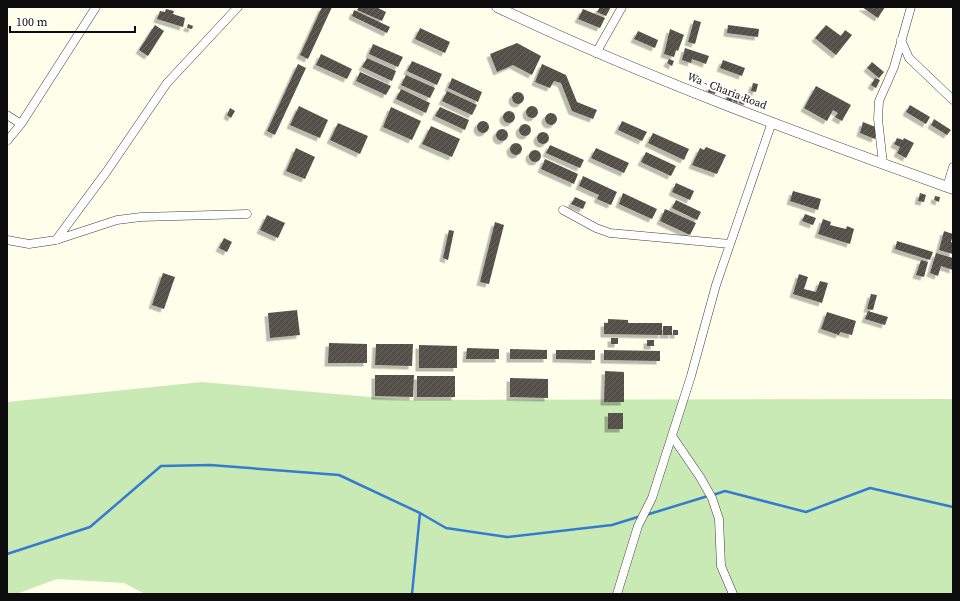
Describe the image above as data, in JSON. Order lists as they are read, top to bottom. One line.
{"streets":{"street":["Wa - Charia Road"]},"scale_bar":"100 m"}
